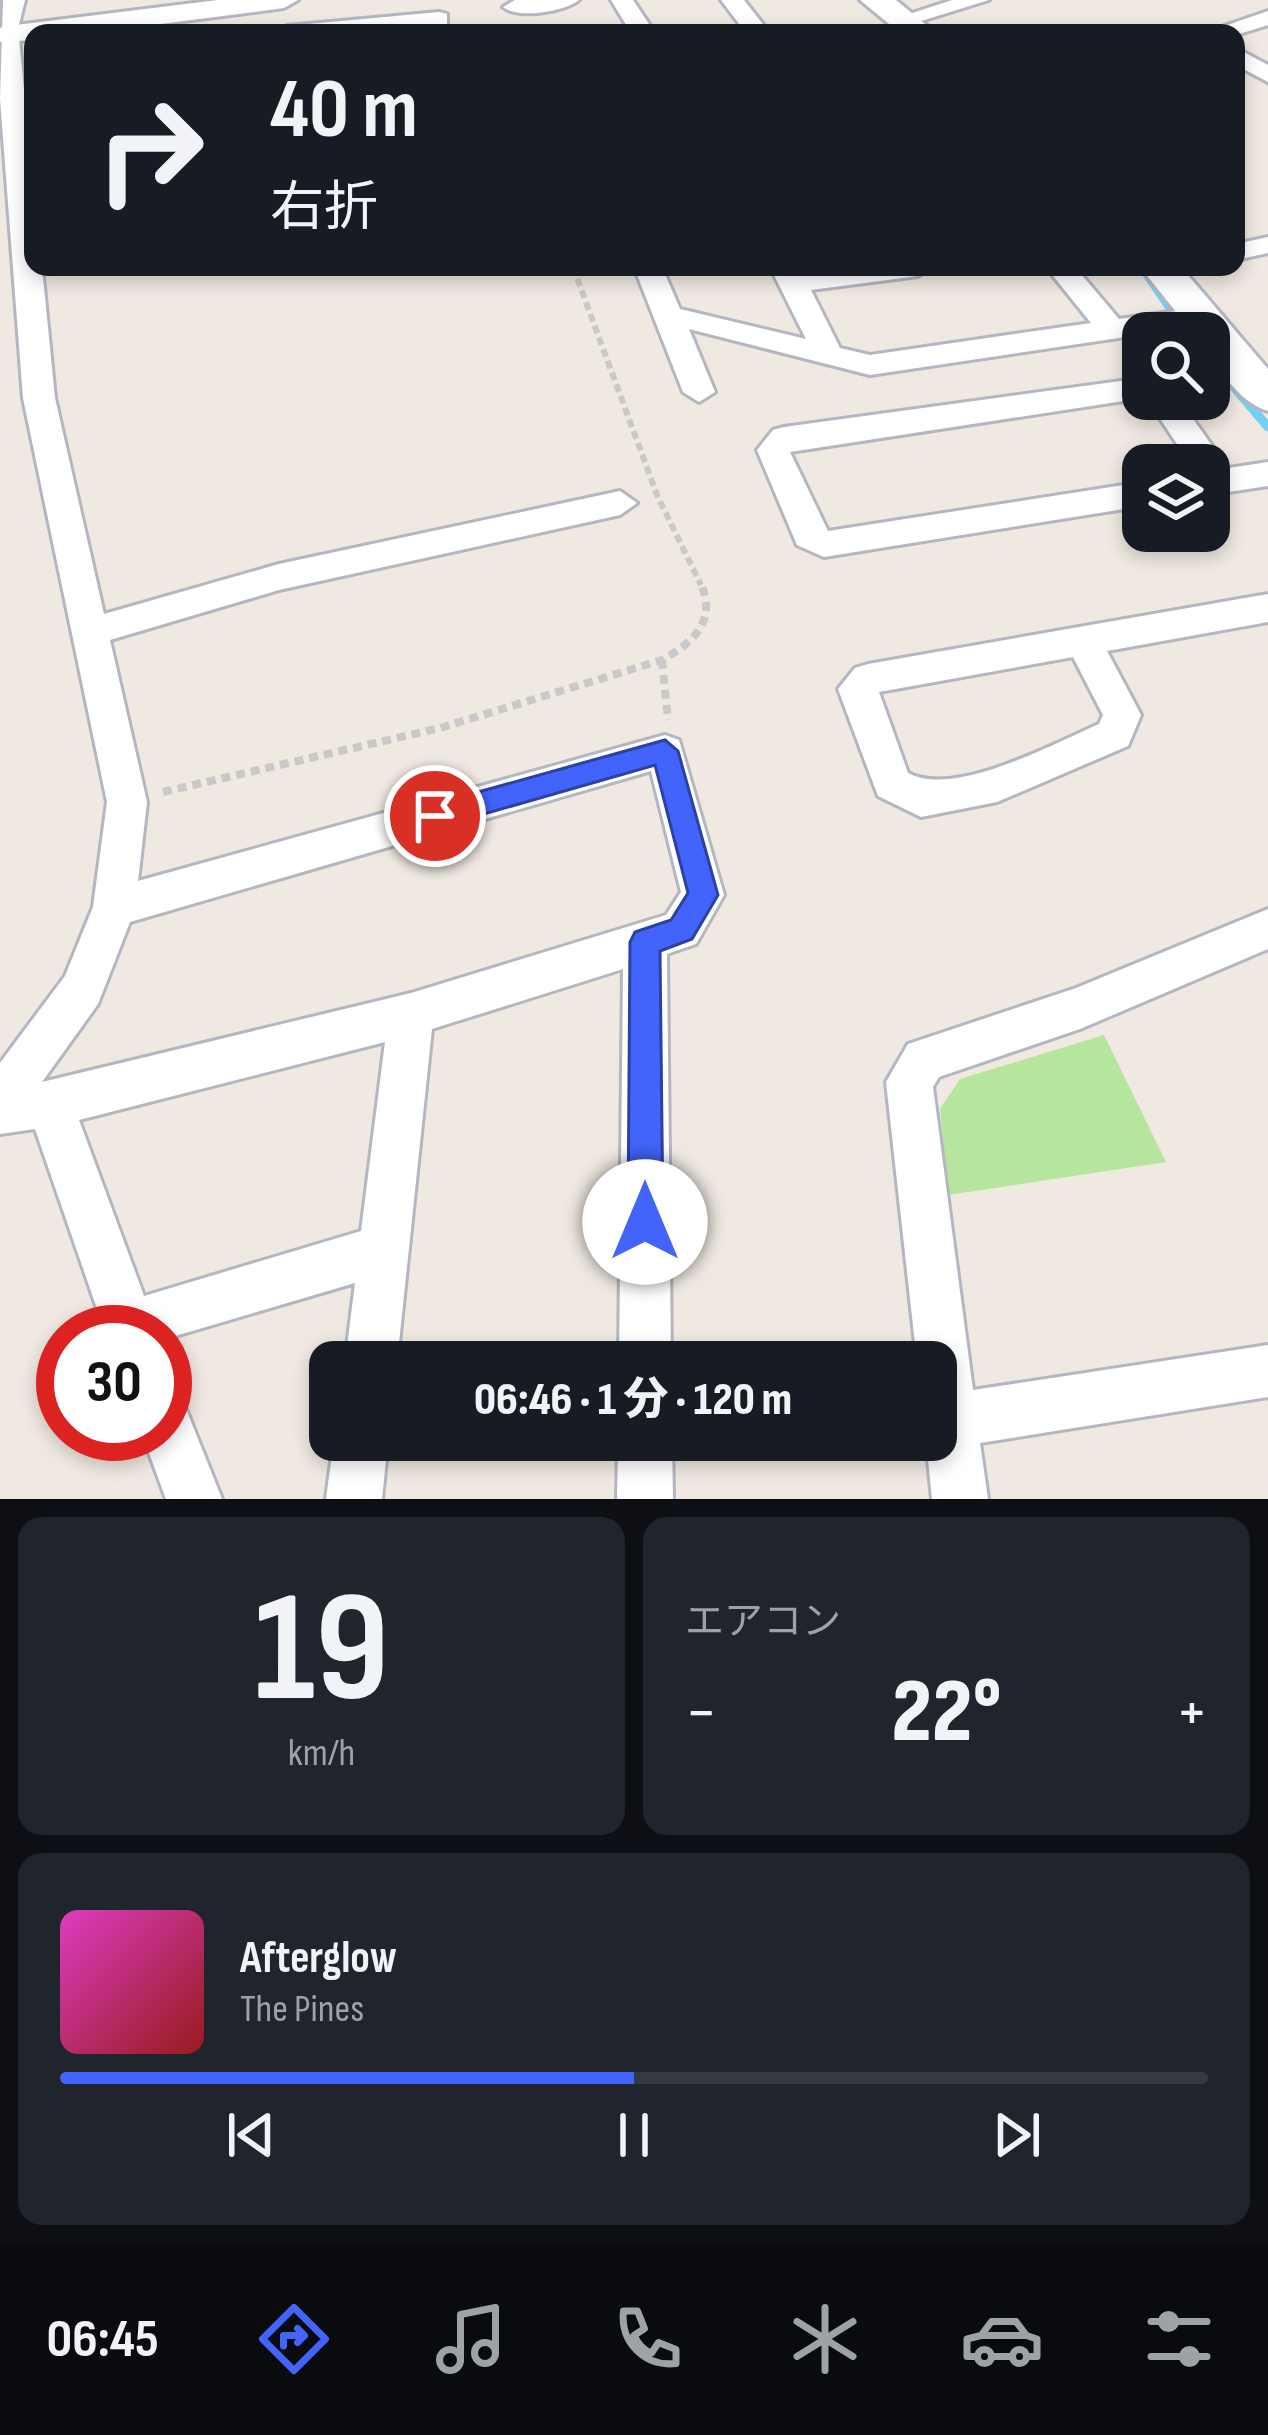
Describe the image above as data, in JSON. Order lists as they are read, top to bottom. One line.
{"page":{"turn":["40 m","右折"],"limit":"30","trip":"06:46 · 1 分 · 120 m","tile":[["19","km/h"],"エアコン"],"heat":["−","22°","+"],"song":["Afterglow","The Pines"],"tabs":"06:45"}}
